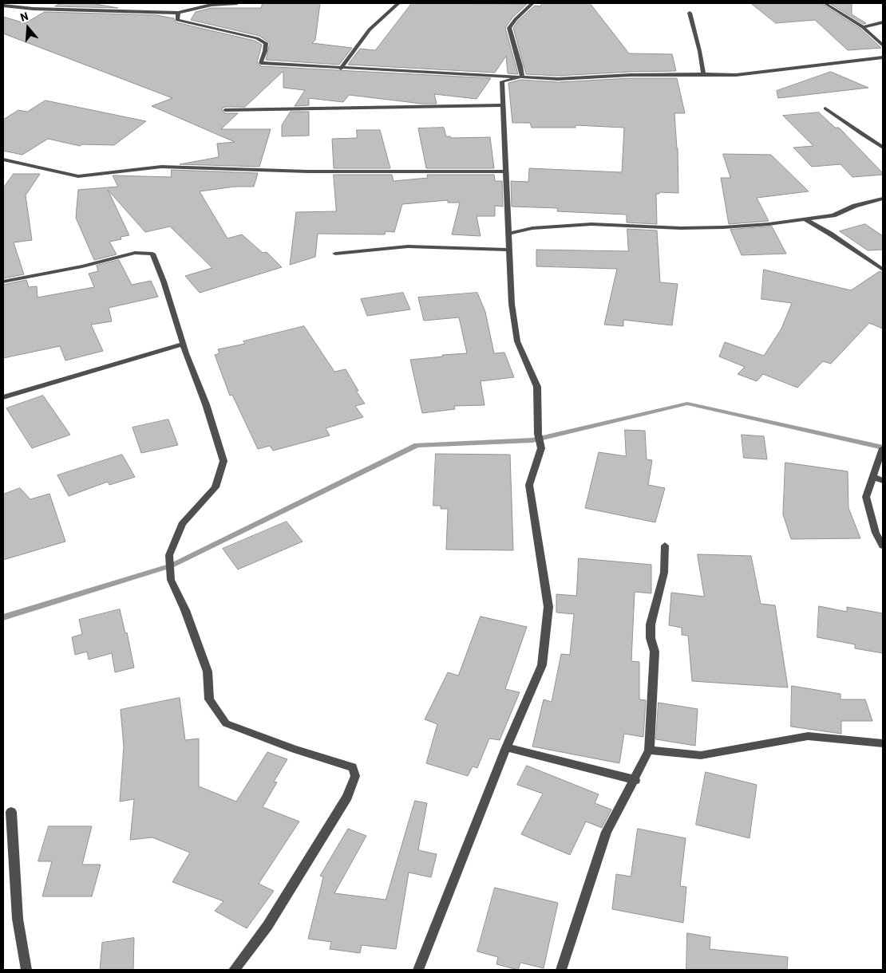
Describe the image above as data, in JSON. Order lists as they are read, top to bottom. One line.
{"north":"top"}
